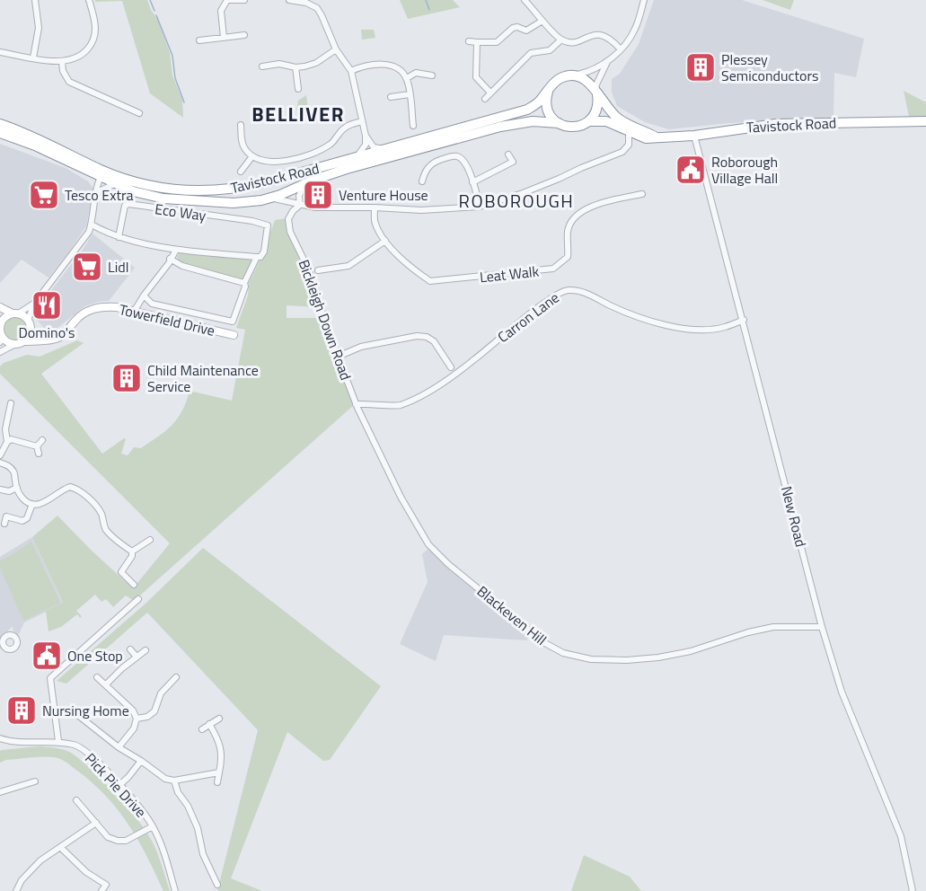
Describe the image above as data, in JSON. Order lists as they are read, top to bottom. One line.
{"streets":{"highway":["Tavistock Road"],"street":["Eco Way","Leat Walk","Carron Lane","Towerfield Drive","Bickleigh Down Road","New Road","Blackeven Hill","Pick Pie Drive"]},"crossings":[["Tavistock Road","Leat Walk"],["Tavistock Road","Bickleigh Down Road"],["Tavistock Road","New Road"],["Carron Lane","Bickleigh Down Road"],["Carron Lane","New Road"],["Carron Lane","Blackeven Hill"],["Bickleigh Down Road","Blackeven Hill"],["New Road","Blackeven Hill"]],"districts":["BELLIVER","ROBOROUGH"],"places":{"building":["Plessey Semiconductors","Venture House","Child Maintenance Service","Nursing Home"],"public building":["Roborough Village Hall","One Stop"],"supermarket":["Tesco Extra","Lidl"],"restaurant":["Domino's"]}}
